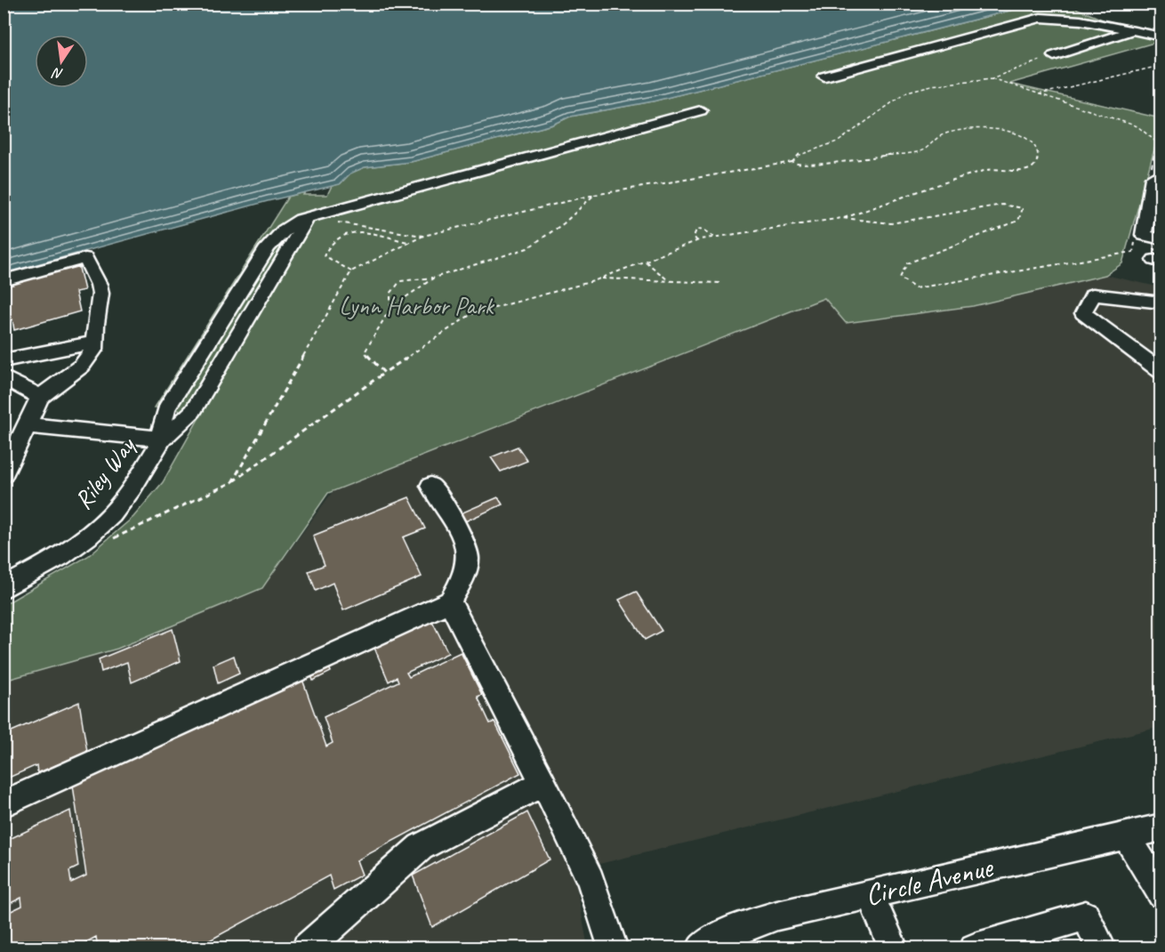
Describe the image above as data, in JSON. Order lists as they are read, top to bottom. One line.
{"streets":{"street":["Riley Way","Circle Avenue"]},"parks":["Lynn Harbor Park"],"north":"bottom"}
